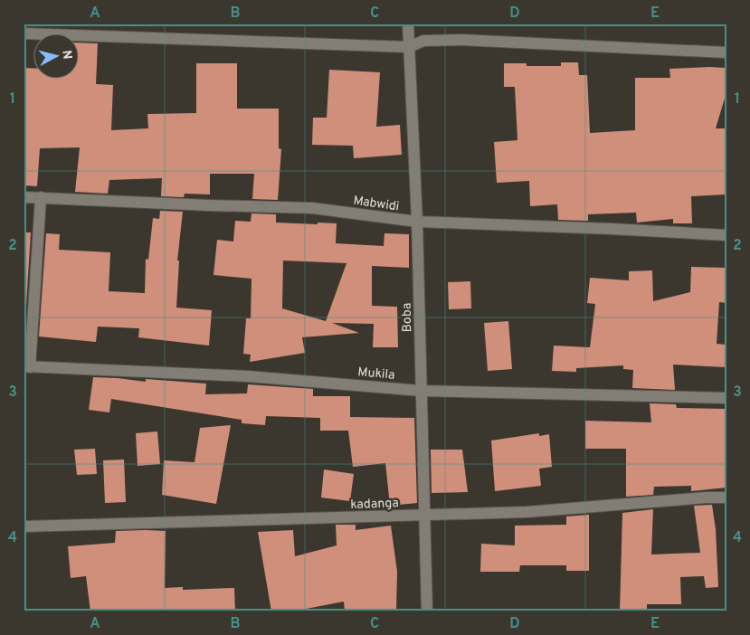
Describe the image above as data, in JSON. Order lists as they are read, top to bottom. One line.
{"streets":{"street":["Mabwidi","Boba","Mukila","kadanga"]},"crossings":[["Mabwidi","Boba"],["Boba","Mukila"],["Boba","kadanga"]],"north":"right","grid":{"columns":["A","B","C","D","E"],"rows":["1","2","3","4"]}}
